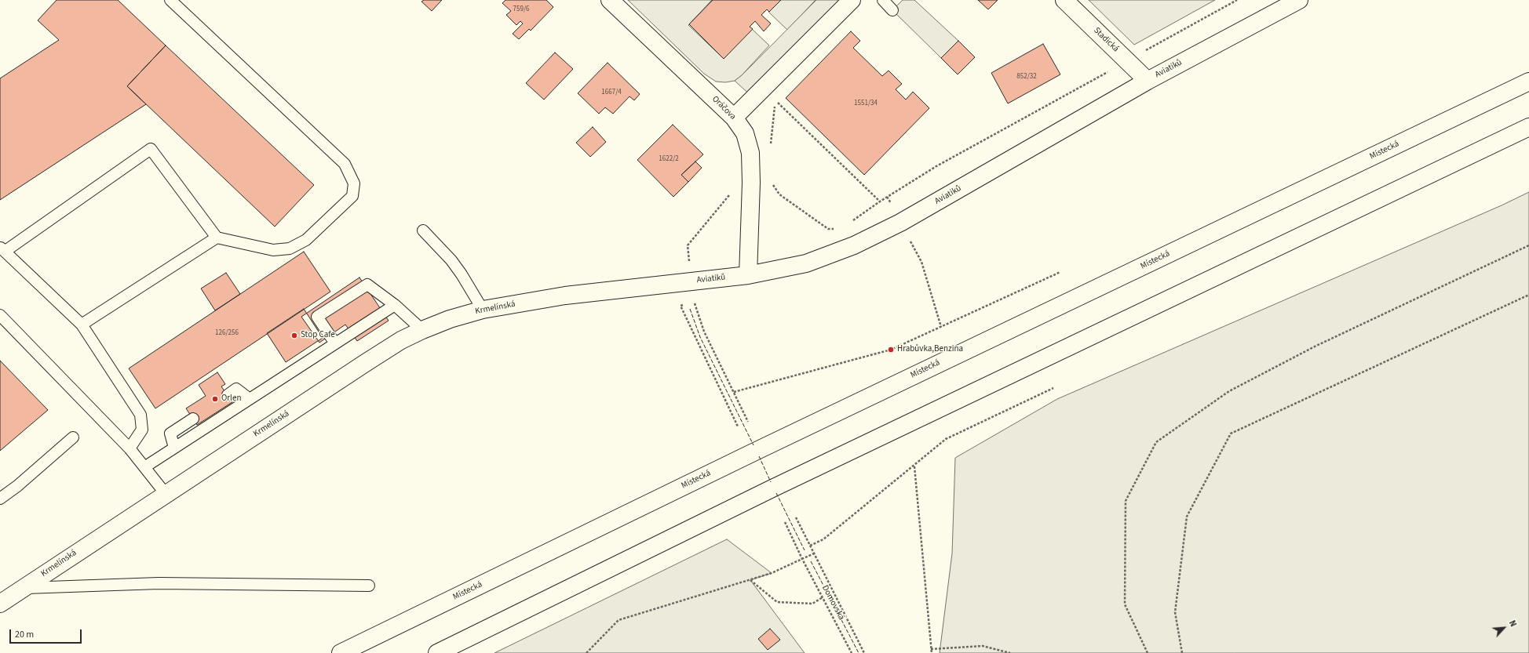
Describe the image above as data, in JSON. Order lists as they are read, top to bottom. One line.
{"streets":{"main road":["Stadická","Aviatiků","Oráčova","Místecká","Krmelínská"],"path":["Domovská"]},"crossings":[["Stadická","Aviatiků"],["Aviatiků","Oráčova"],["Aviatiků","Krmelínská"]],"places":["Stop Cafe","Hrabůvka,Benzina","Orlen"],"house_numbers":["759/6","852/32","1667/4","1551/34","1622/2","126/256"],"scale_bar":"20 m","north":"top right"}
